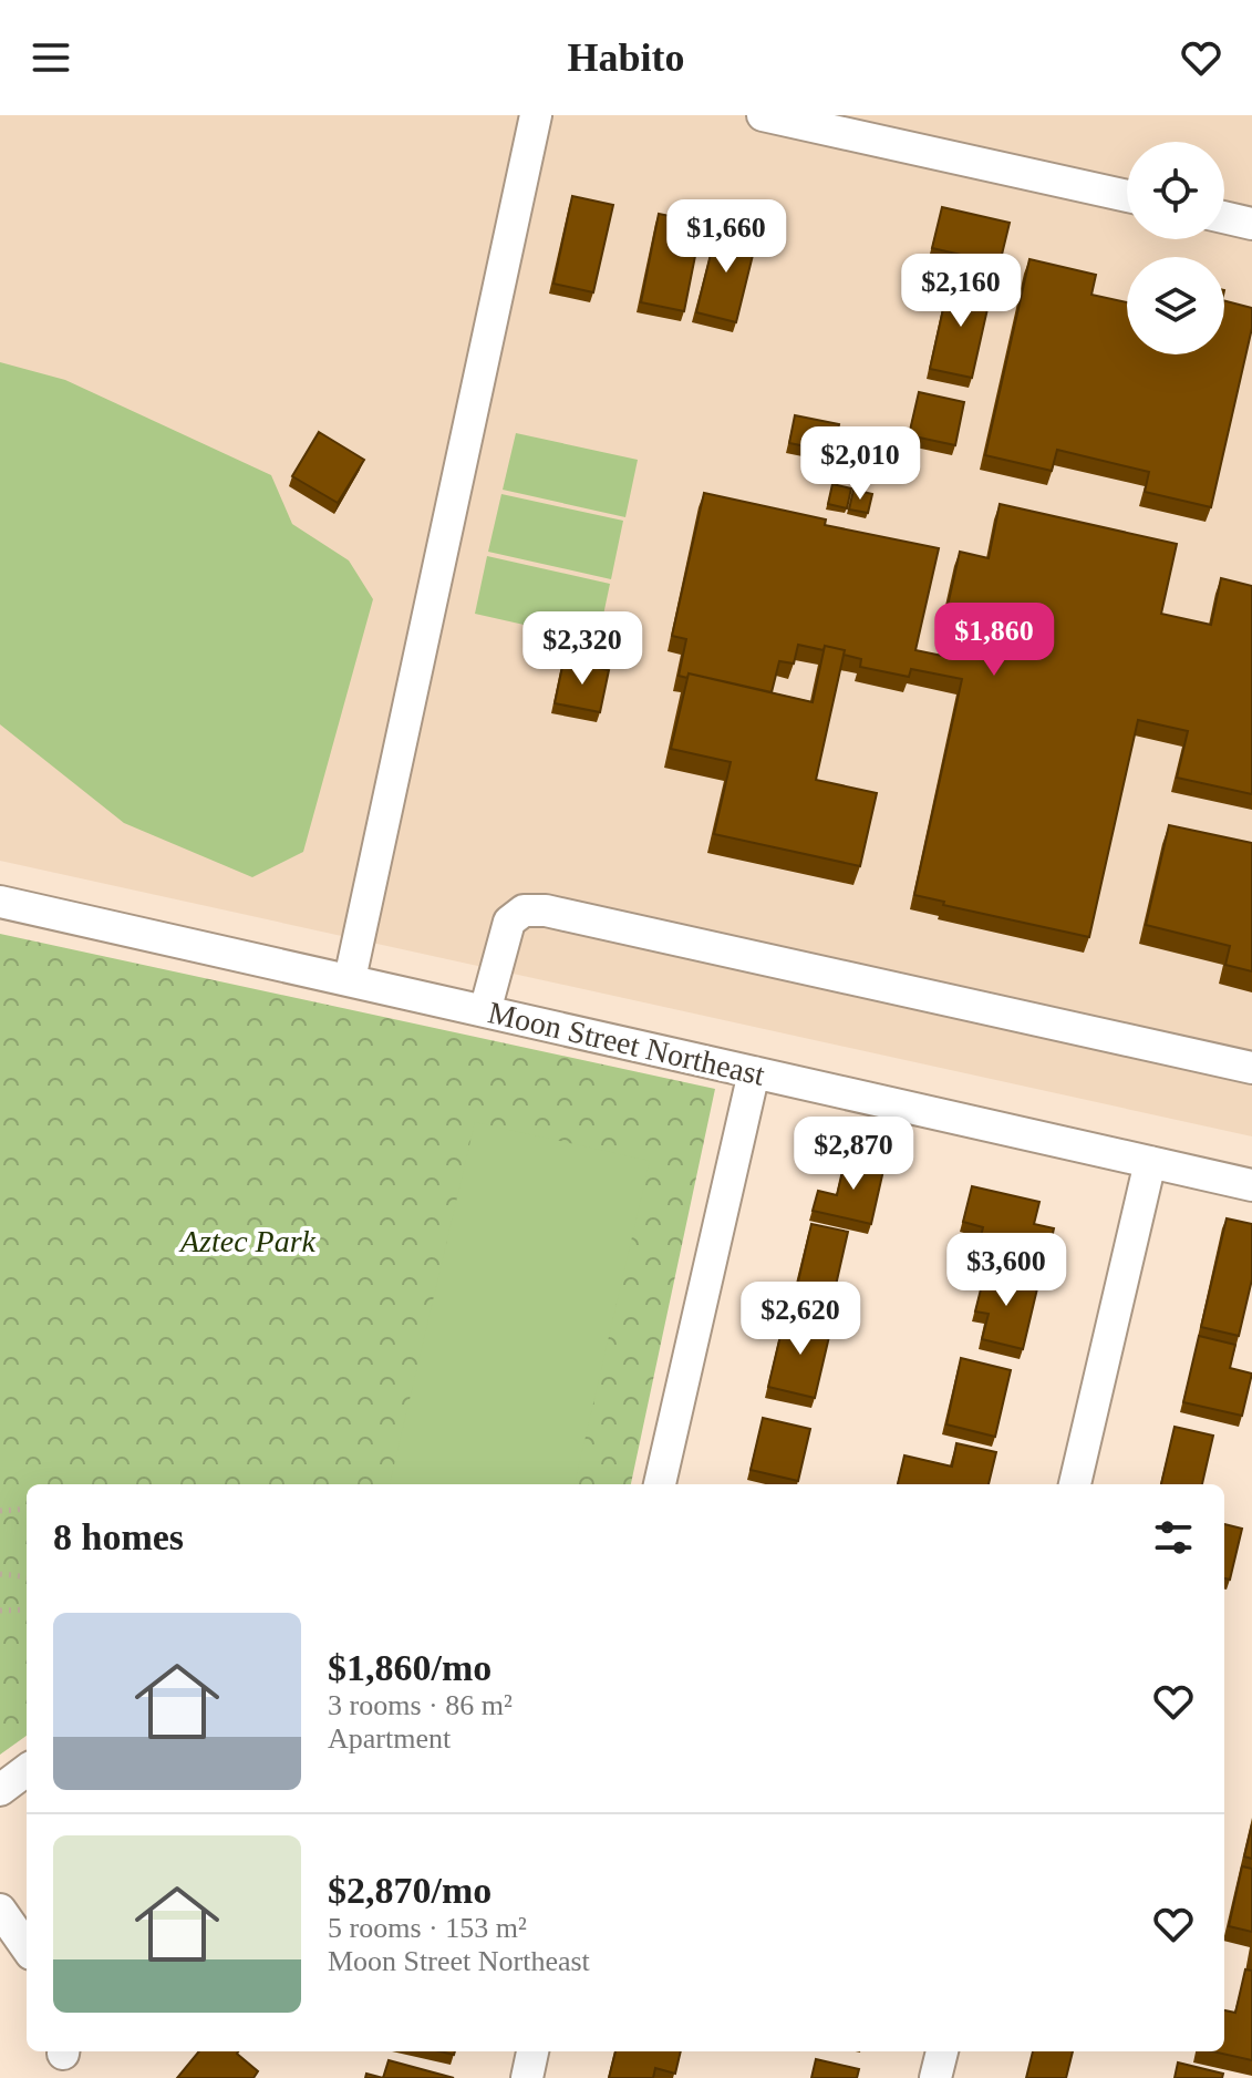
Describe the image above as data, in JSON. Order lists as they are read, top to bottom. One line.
{"streets":{"street":["Moon Street Northeast"]},"parks":["Aztec Park"],"page":{"header":"Habito","price":["$1,660","$2,160","$2,010","$1,860","$2,320","$2,870","$3,600","$2,620"],"heading":"8 homes","list":[{"name":"$1,860/mo","note":"3 rooms · 86 m² · Apartment"},{"name":"$2,870/mo","note":"5 rooms · 153 m² · Moon Street Northeast"}]}}
